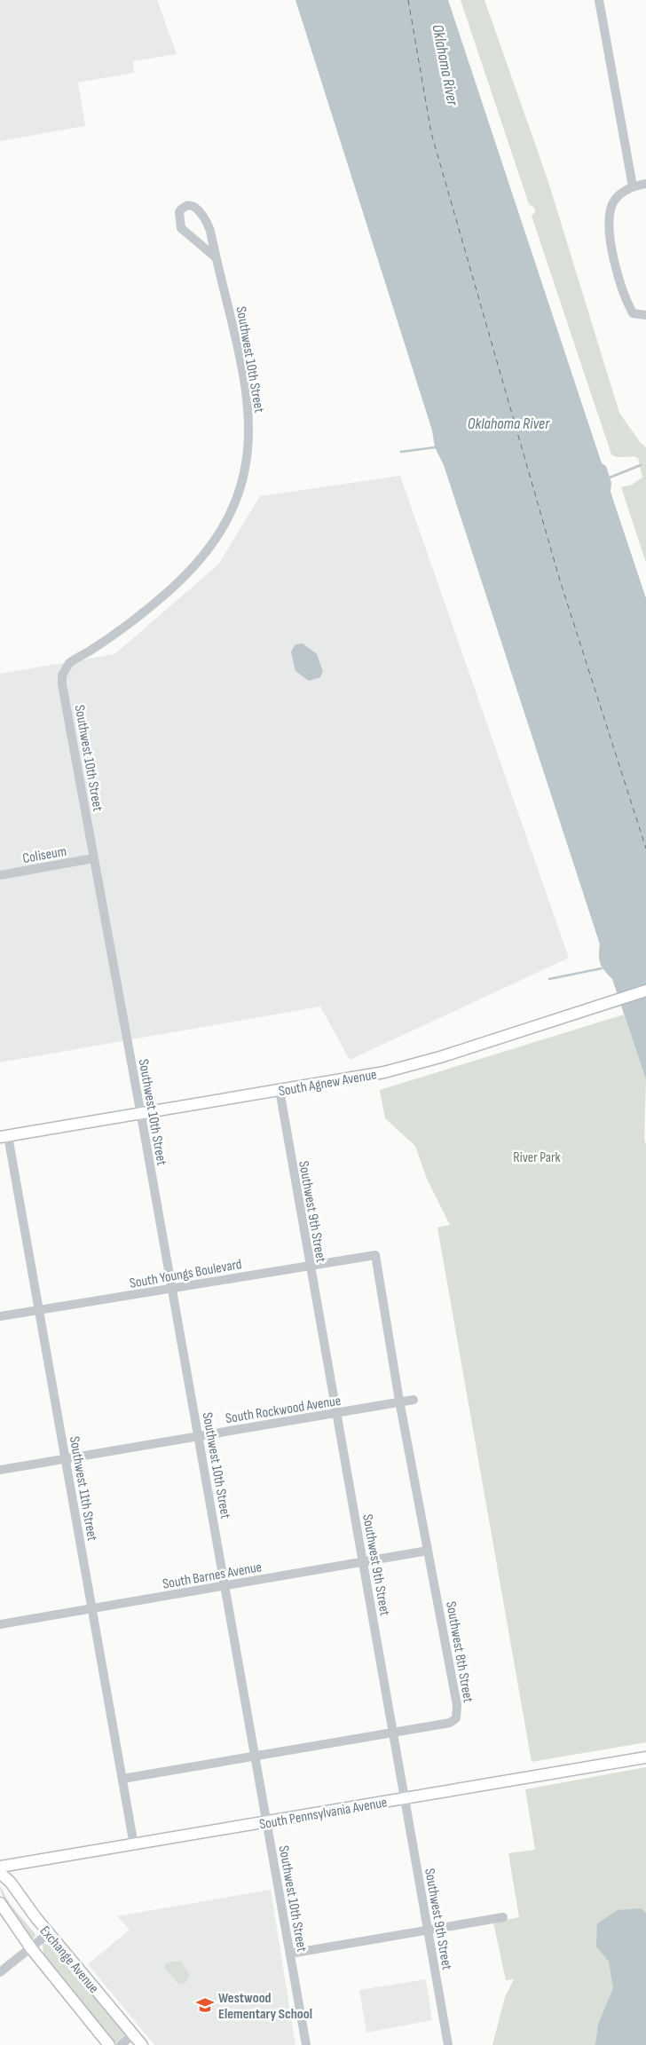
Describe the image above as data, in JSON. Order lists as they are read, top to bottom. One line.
{"streets":{"main road":["South Agnew Avenue","South Pennsylvania Avenue","Exchange Avenue"],"street":["Southwest 10th Street","Coliseum","Southwest 9th Street","South Youngs Boulevard","South Rockwood Avenue","Southwest 11th Street","South Barnes Avenue","Southwest 8th Street"]},"crossings":[["Southwest 10th Street","Coliseum"],["Southwest 10th Street","South Agnew Avenue"],["Southwest 10th Street","South Youngs Boulevard"],["Southwest 10th Street","South Rockwood Avenue"],["Southwest 10th Street","South Barnes Avenue"],["Southwest 10th Street","Southwest 8th Street"],["Southwest 10th Street","South Pennsylvania Avenue"],["South Agnew Avenue","Southwest 9th Street"],["South Agnew Avenue","Southwest 11th Street"],["Southwest 9th Street","South Youngs Boulevard"],["Southwest 9th Street","South Rockwood Avenue"],["Southwest 9th Street","South Barnes Avenue"],["Southwest 9th Street","Southwest 8th Street"],["Southwest 9th Street","South Pennsylvania Avenue"],["South Youngs Boulevard","Southwest 11th Street"],["South Youngs Boulevard","Southwest 8th Street"],["South Rockwood Avenue","Southwest 11th Street"],["South Rockwood Avenue","Southwest 8th Street"],["Southwest 11th Street","South Barnes Avenue"],["Southwest 11th Street","Southwest 8th Street"],["Southwest 11th Street","South Pennsylvania Avenue"],["South Barnes Avenue","Southwest 8th Street"]],"water":["Oklahoma River"],"parks":["River Park"],"places":{"school or university":["Westwood Elementary School"]}}
